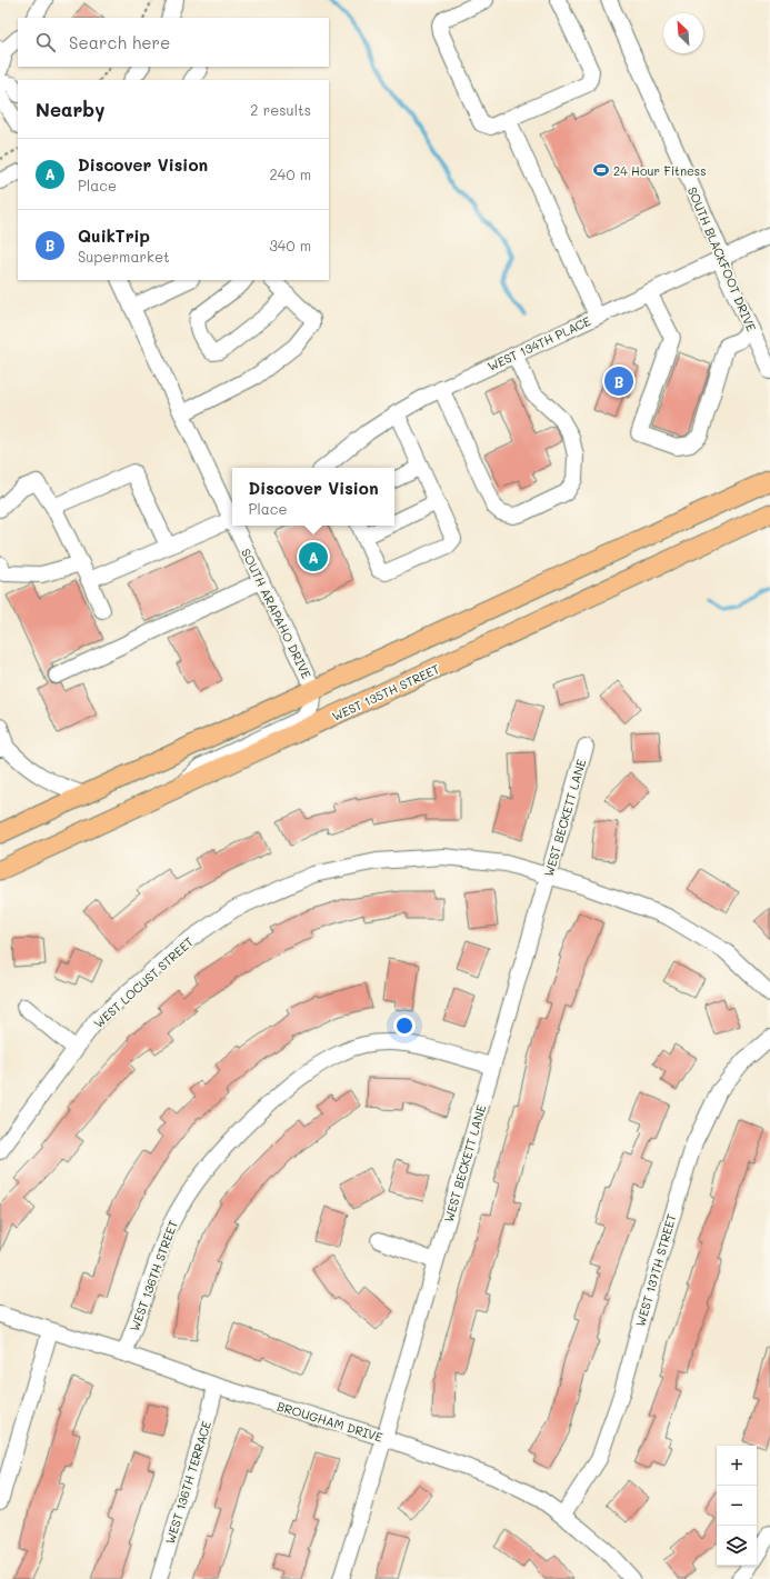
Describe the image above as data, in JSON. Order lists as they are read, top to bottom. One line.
{"streets":{"main road":["WEST 135TH STREET"],"street":["SOUTH BLACKFOOT DRIVE","WEST 134TH PLACE","SOUTH ARAPAHO DRIVE","WEST BECKETT LANE","WEST LOCUST STREET","WEST 137TH STREET","WEST 136TH STREET","BROUGHAM DRIVE","WEST 136TH TERRACE"]},"crossings":[["SOUTH BLACKFOOT DRIVE","WEST 134TH PLACE"],["SOUTH ARAPAHO DRIVE","WEST 135TH STREET"],["WEST BECKETT LANE","WEST LOCUST STREET"],["WEST BECKETT LANE","WEST 136TH STREET"],["WEST BECKETT LANE","BROUGHAM DRIVE"],["WEST 137TH STREET","BROUGHAM DRIVE"],["WEST 136TH STREET","BROUGHAM DRIVE"],["BROUGHAM DRIVE","WEST 136TH TERRACE"]],"places":{"sports":["24 Hour Fitness"]},"north":"top left","page":{"search":"Search here","heading":["Nearby","2 results"],"list":[{"mark":"A","name":"Discover Vision","note":"Place","value":"240 m"},{"mark":"B","name":"QuikTrip","note":"Supermarket","value":"340 m"}],"pins":["B","A"],"popup":["Discover Vision","Place"],"map_buttons":["+","−"]}}
